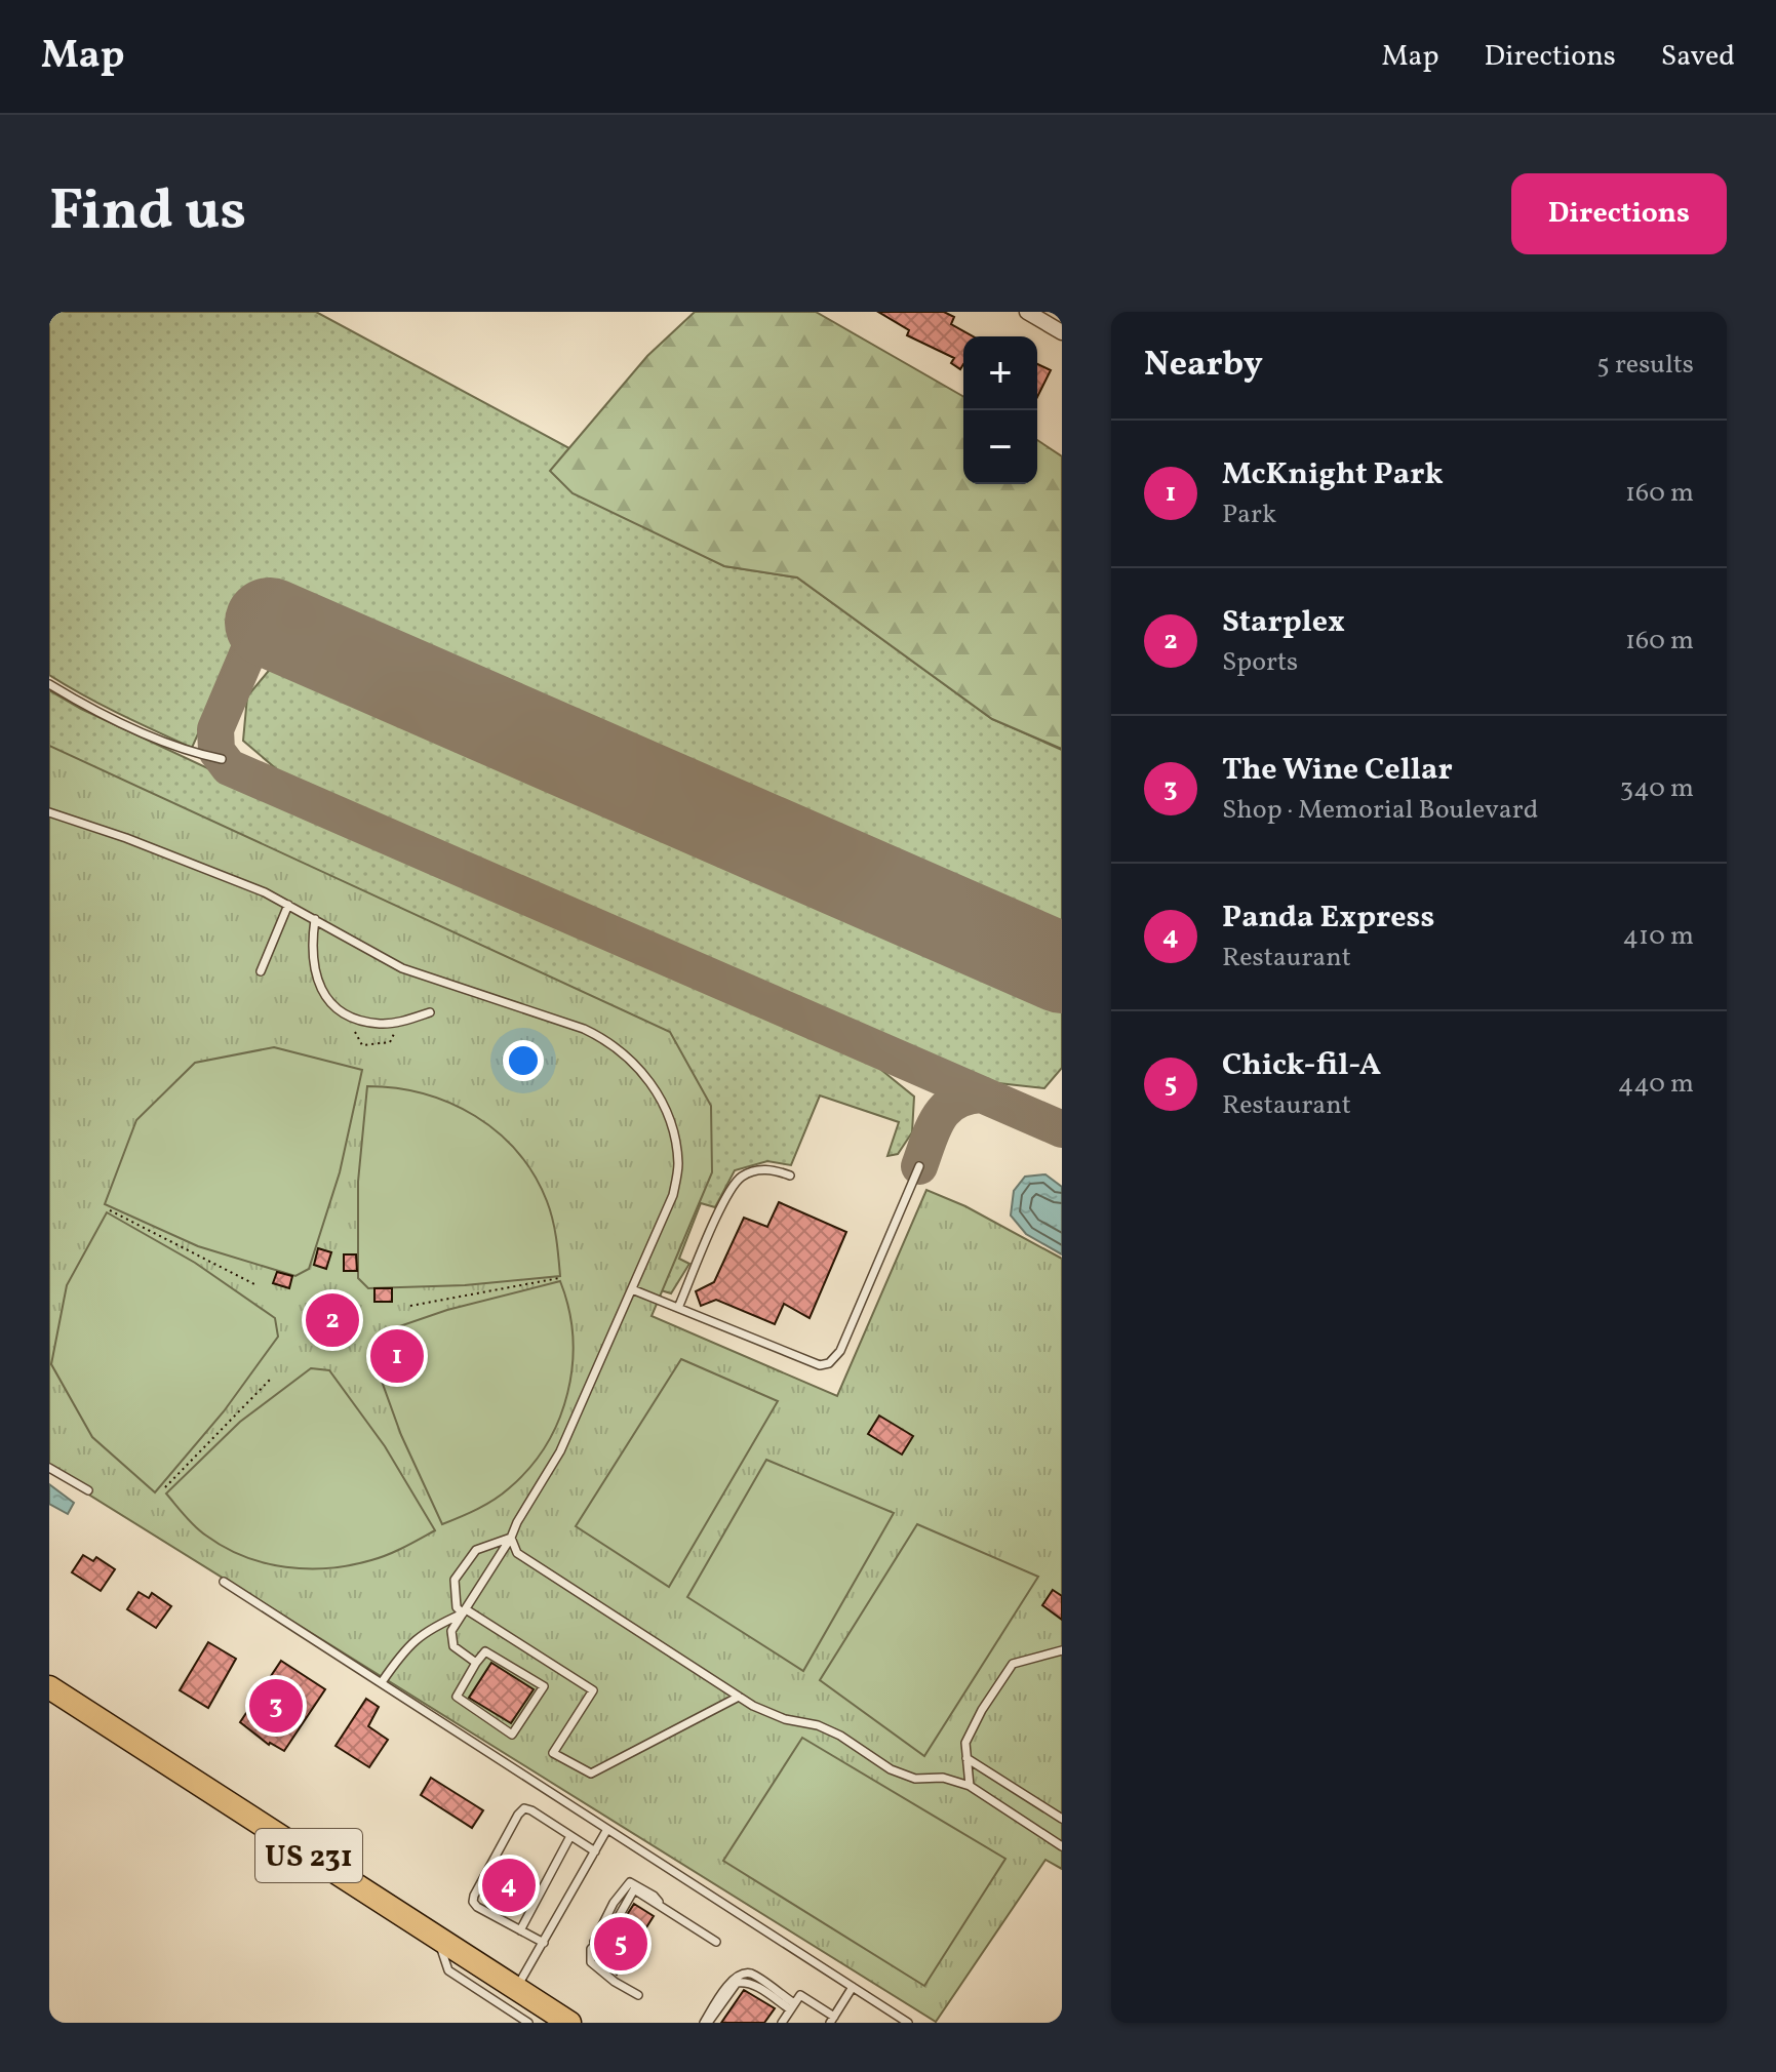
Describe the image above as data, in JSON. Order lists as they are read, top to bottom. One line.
{"streets":{"main road":["US 231"]},"page":{"header":"Map","nav":["Map","Directions","Saved"],"title":"Find us","buttons":"Directions","heading":["Nearby","5 results"],"map_buttons":["+","−"],"list":[{"mark":"1","name":"McKnight Park","note":"Park","value":"160 m"},{"mark":"2","name":"Starplex","note":"Sports","value":"160 m"},{"mark":"3","name":"The Wine Cellar","note":"Shop · Memorial Boulevard","value":"340 m"},{"mark":"4","name":"Panda Express","note":"Restaurant","value":"410 m"},{"mark":"5","name":"Chick-fil-A","note":"Restaurant","value":"440 m"}],"pins":["2","1","3","4","5"]}}
